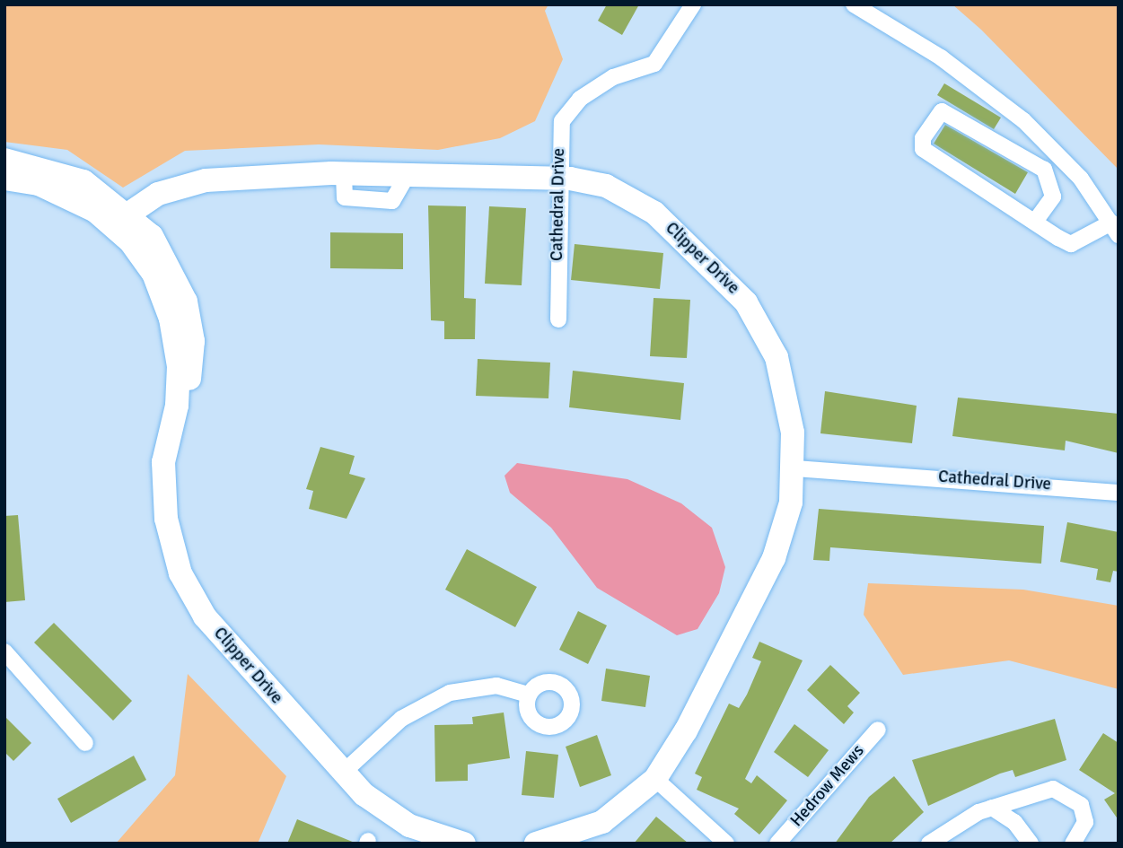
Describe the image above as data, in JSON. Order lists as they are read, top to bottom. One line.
{"streets":{"street":["Cathedral Drive","Clipper Drive","Hedrow Mews"]},"crossings":[["Cathedral Drive","Clipper Drive"]]}
